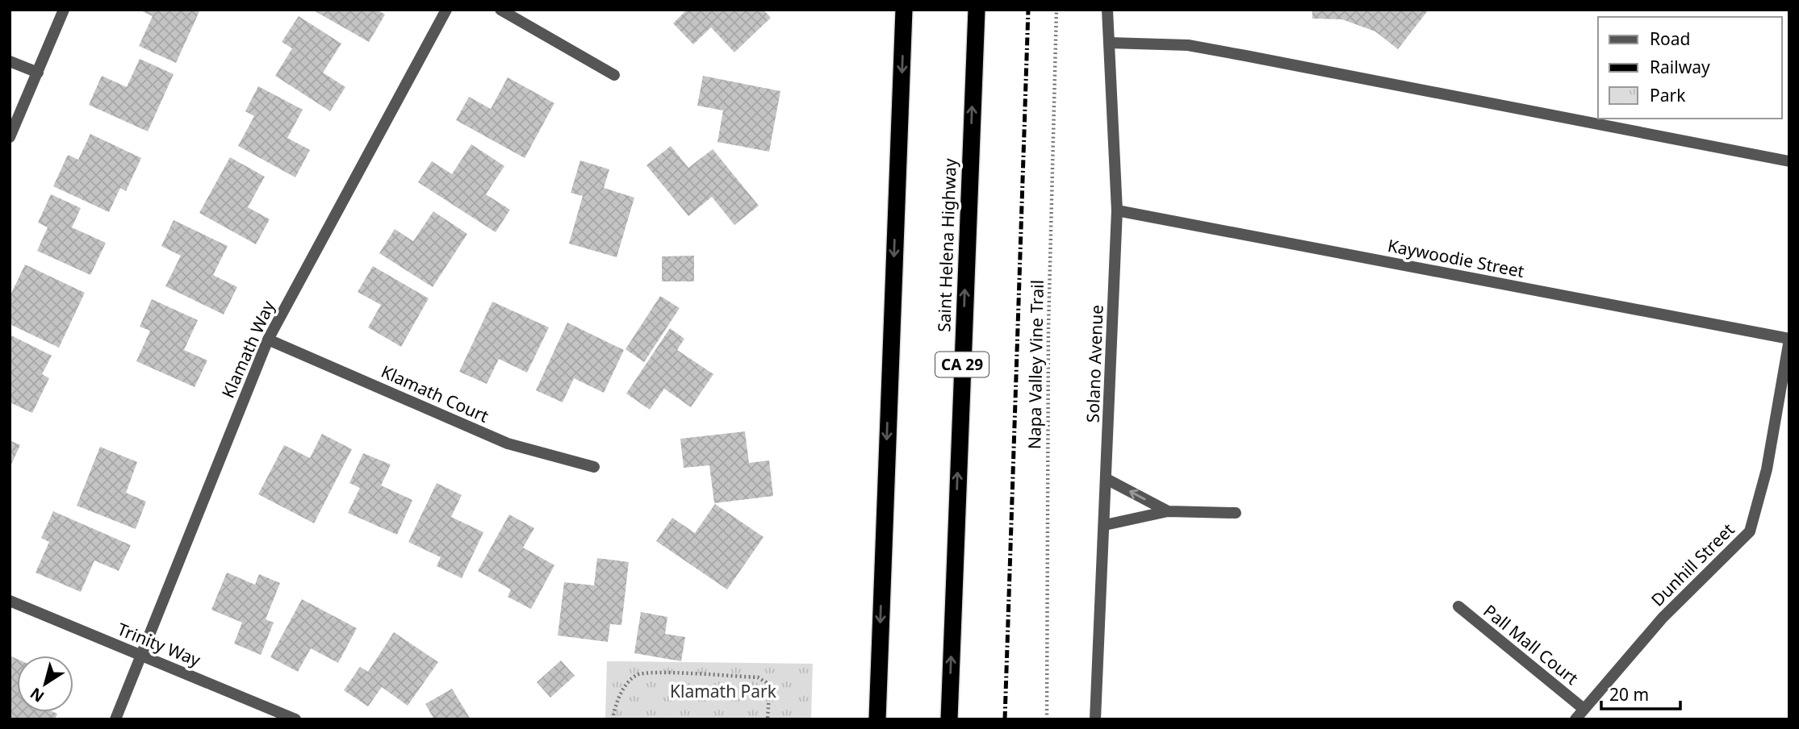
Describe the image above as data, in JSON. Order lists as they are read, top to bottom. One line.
{"streets":{"highway":["Saint Helena Highway","CA 29"],"street":["Kaywoodie Street","Klamath Way","Solano Avenue","Klamath Court","Dunhill Street","Trinity Way","Pall Mall Court"],"path":["Napa Valley Vine Trail"]},"crossings":[["Kaywoodie Street","Solano Avenue"],["Kaywoodie Street","Dunhill Street"],["Klamath Way","Klamath Court"],["Klamath Way","Trinity Way"],["Dunhill Street","Pall Mall Court"]],"parks":["Klamath Park"],"legend":["Road","Railway","Park"],"scale_bar":"20 m","north":"bottom left"}
